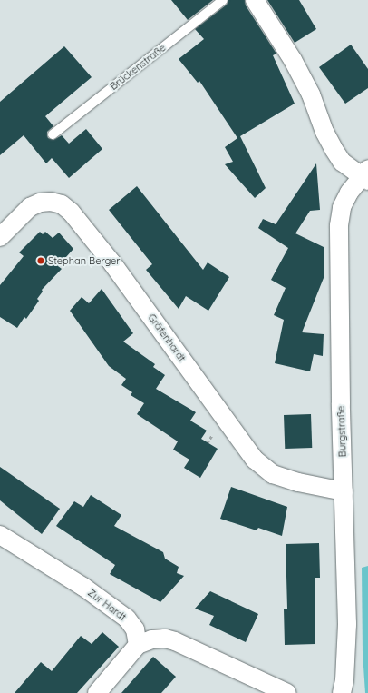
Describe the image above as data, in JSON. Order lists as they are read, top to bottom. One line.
{"streets":{"street":["Gräfenhardt","Burgstraße","Zur Hardt"],"lane":["Brückenstraße"]},"crossings":[["Gräfenhardt","Burgstraße"]],"places":["Stephan Berger"]}
